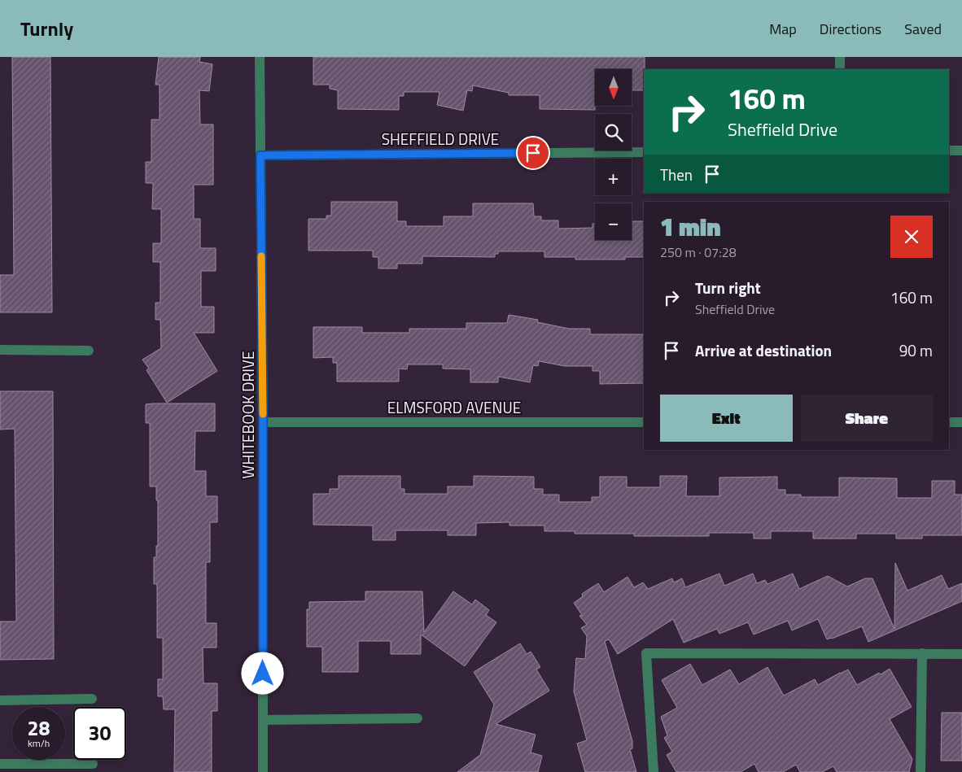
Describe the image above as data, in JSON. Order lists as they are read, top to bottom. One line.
{"streets":{"street":["SHEFFIELD DRIVE","ELMSFORD AVENUE","WHITEBOOK DRIVE"]},"crossings":[["SHEFFIELD DRIVE","WHITEBOOK DRIVE"],["ELMSFORD AVENUE","WHITEBOOK DRIVE"]],"north":"bottom","page":{"header":"Turnly","nav":["Map","Directions","Saved"],"map_buttons":["+","−"],"turn":["160 m","Sheffield Drive"],"then":"Then","heading":["1 min","250 m · 07:28"],"list":[{"name":"Turn right","note":"Sheffield Drive","value":"160 m"},{"name":"Arrive at destination","value":"90 m"}],"buttons":["Exit","Share"],"speed":"28 km/h","limit":"30"}}
